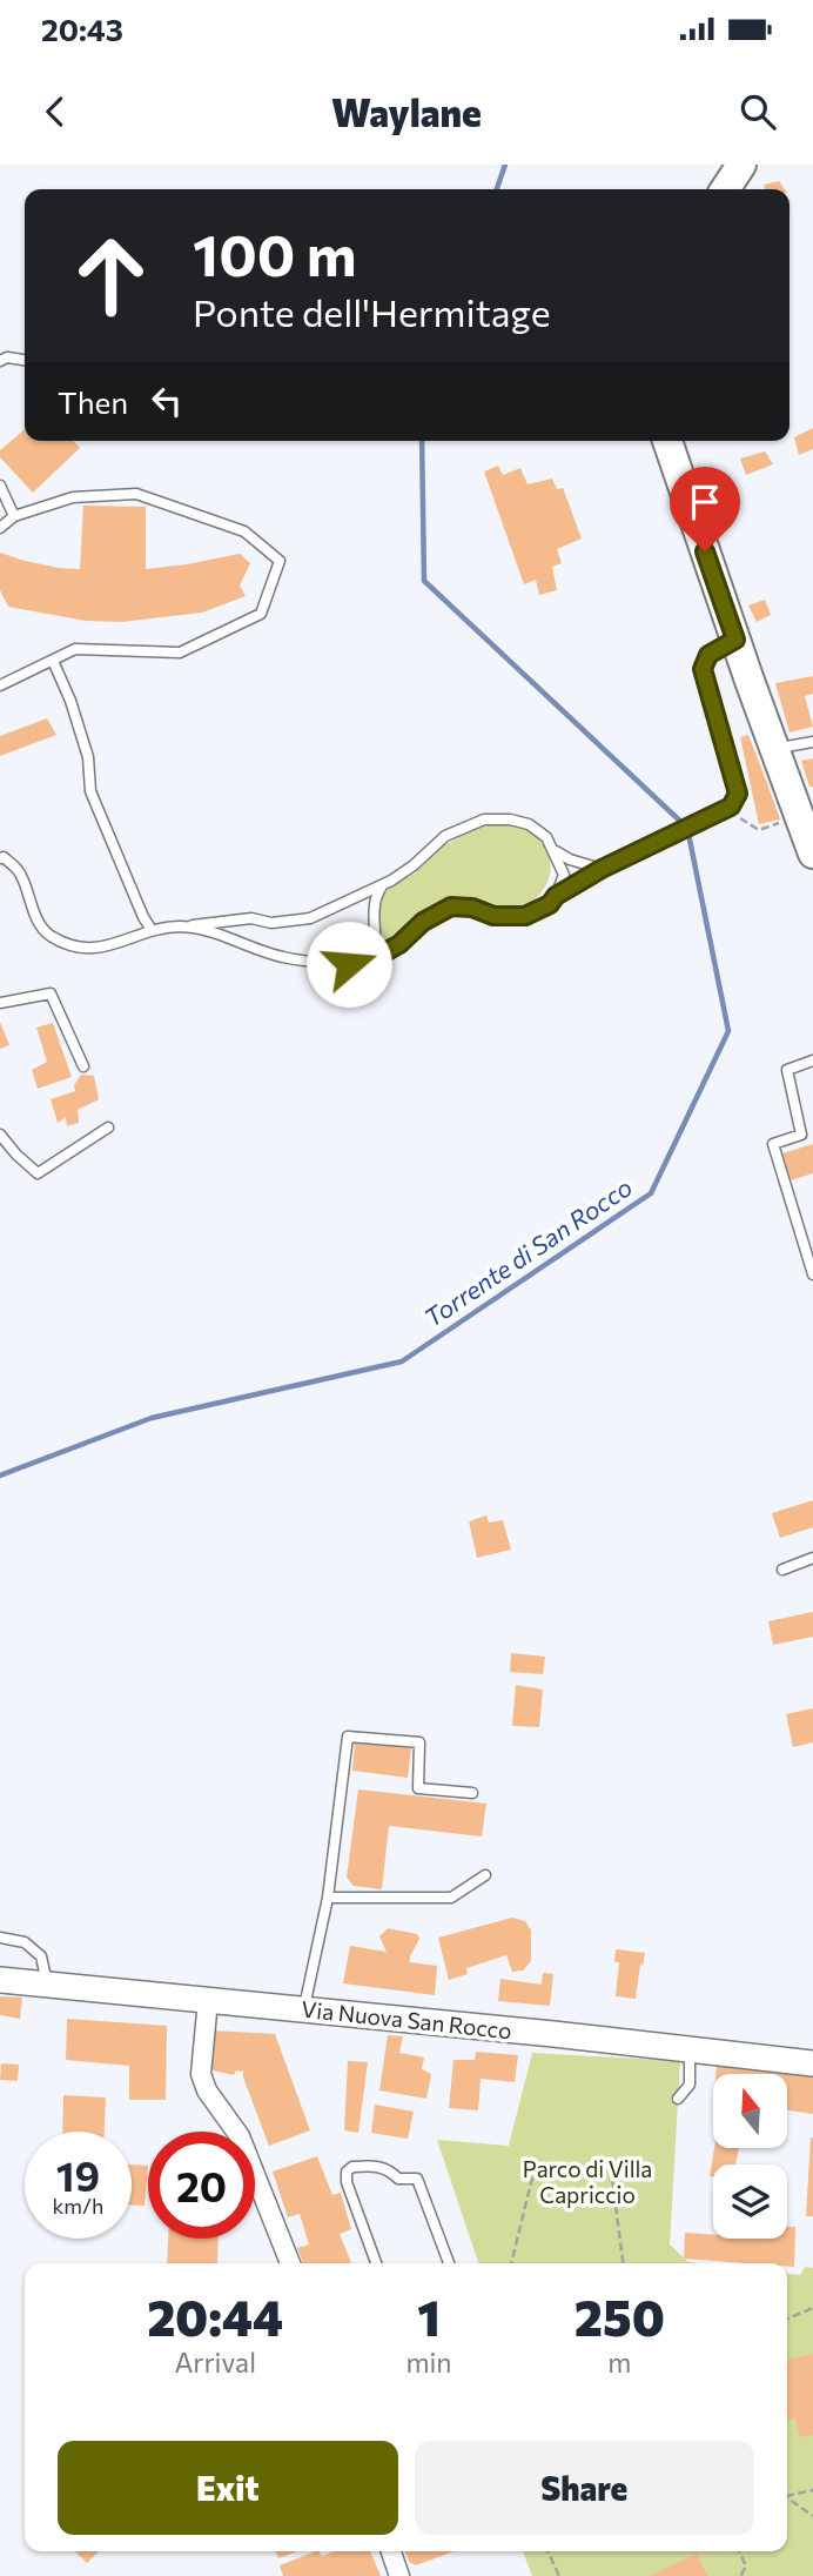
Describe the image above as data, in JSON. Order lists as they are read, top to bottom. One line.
{"streets":{"main road":["Via Nuova San Rocco"]},"water":["Torrente di San Rocco"],"parks":["Parco di Villa Capriccio"],"north":"top","page":{"status":"20:43","header":"Waylane","turn":["100 m","Ponte dell'Hermitage"],"then":"Then","speed":"19 km/h","limit":"20","eta":["20:44","Arrival","1","min","250","m"],"buttons":["Exit","Share"]}}
